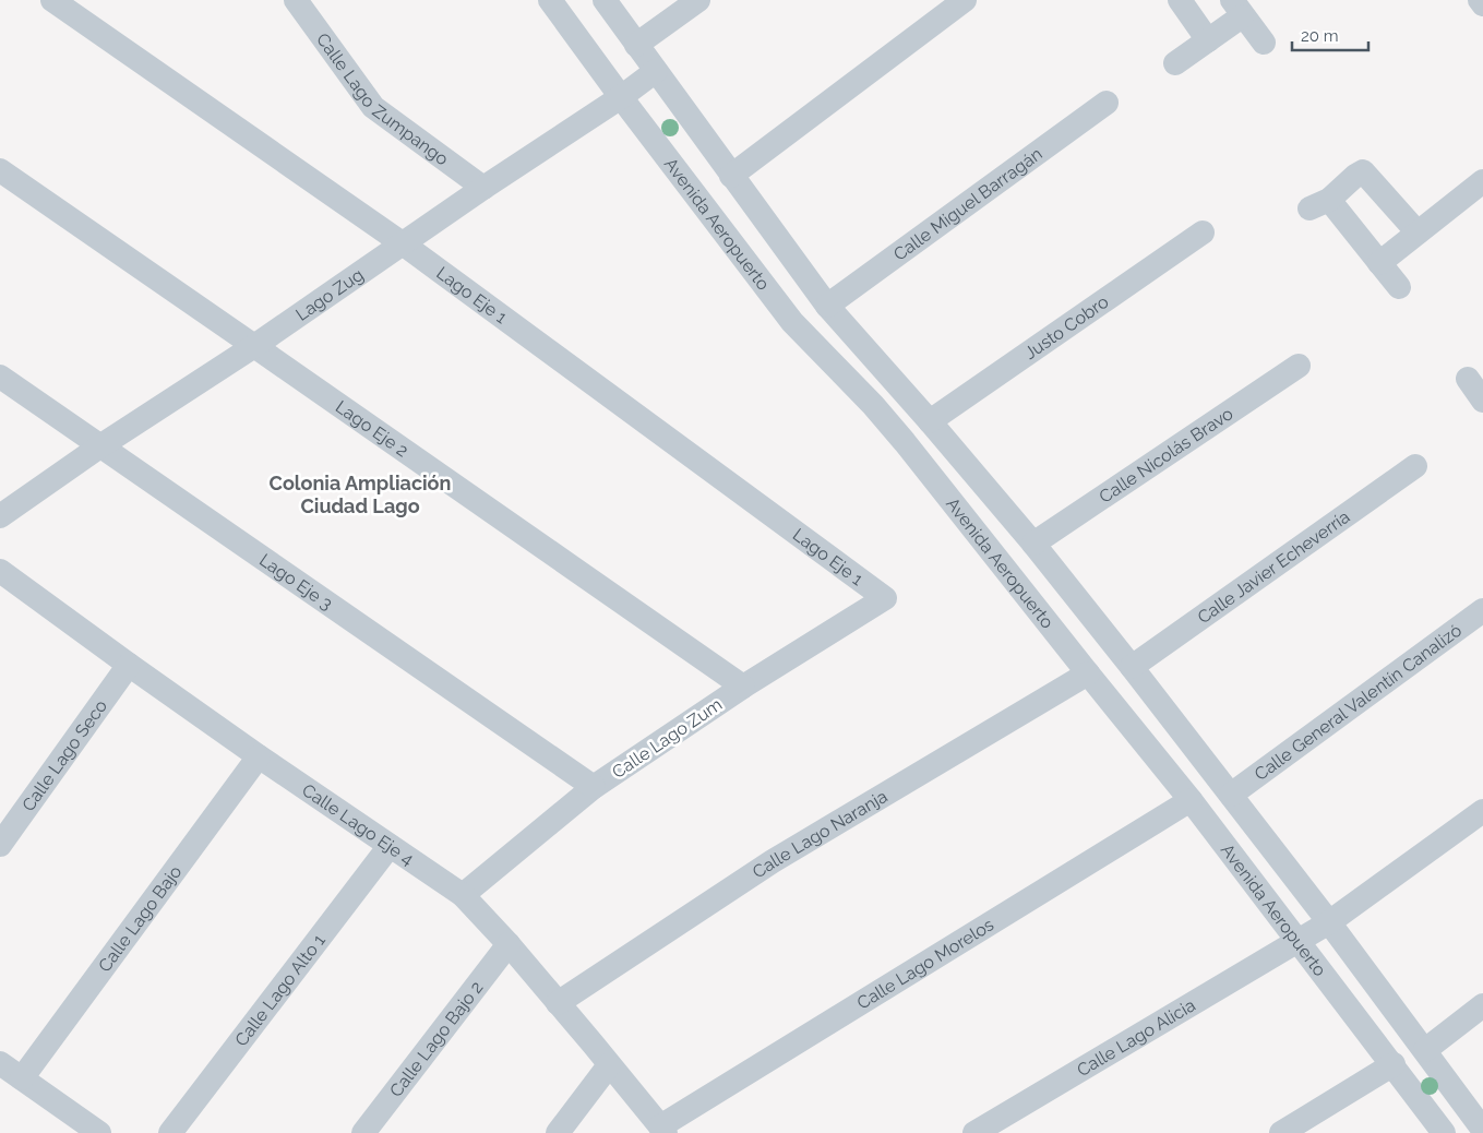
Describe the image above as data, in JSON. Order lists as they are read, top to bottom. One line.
{"streets":{"street":["Calle Lago Zumpango","Calle Miguel Barragán","Avenida Aeropuerto","Lago Zug","Lago Eje 1","Justo Cobro","Lago Eje 2","Calle Nicolás Bravo","Calle Javier Echeverría","Lago Eje 3","Calle General Valentín Canalizó","Calle Lago Zum","Calle Lago Seco","Calle Lago Eje 4","Calle Lago Naranja","Calle Lago Bajo","Calle Lago Morelos","Calle Lago Alto 1","Calle Lago Alicia","Calle Lago Bajo 2"]},"crossings":[["Calle Lago Zumpango","Lago Zug"],["Calle Miguel Barragán","Avenida Aeropuerto"],["Avenida Aeropuerto","Lago Zug"],["Avenida Aeropuerto","Justo Cobro"],["Avenida Aeropuerto","Calle Nicolás Bravo"],["Avenida Aeropuerto","Calle Javier Echeverría"],["Avenida Aeropuerto","Calle General Valentín Canalizó"],["Avenida Aeropuerto","Calle Lago Naranja"],["Avenida Aeropuerto","Calle Lago Morelos"],["Avenida Aeropuerto","Calle Lago Alicia"],["Lago Zug","Lago Eje 1"],["Lago Zug","Lago Eje 2"],["Lago Zug","Lago Eje 3"],["Lago Eje 1","Calle Lago Zum"],["Lago Eje 2","Calle Lago Zum"],["Lago Eje 3","Calle Lago Zum"],["Calle Lago Zum","Calle Lago Eje 4"],["Calle Lago Seco","Calle Lago Eje 4"],["Calle Lago Eje 4","Calle Lago Naranja"],["Calle Lago Eje 4","Calle Lago Bajo"],["Calle Lago Eje 4","Calle Lago Morelos"],["Calle Lago Eje 4","Calle Lago Alto 1"],["Calle Lago Eje 4","Calle Lago Bajo 2"]],"districts":["Colonia Ampliación Ciudad Lago"],"scale_bar":"20 m"}
